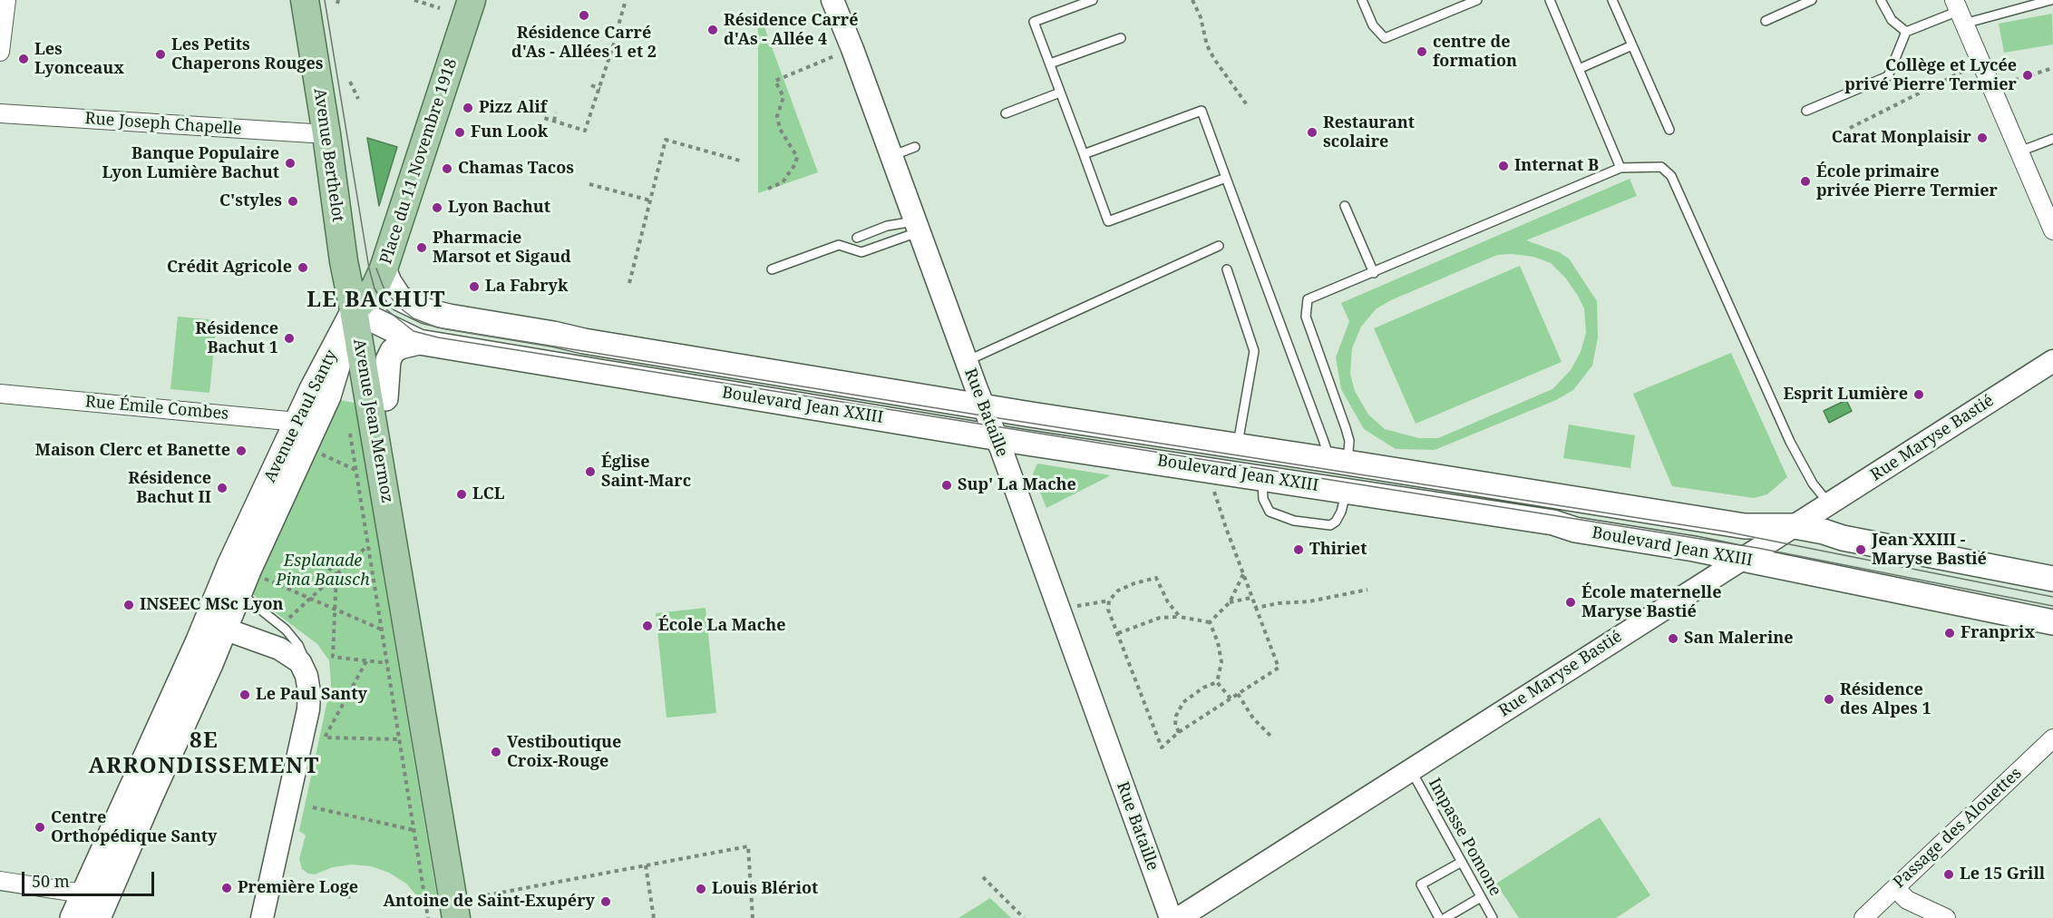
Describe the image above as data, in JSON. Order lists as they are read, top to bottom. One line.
{"streets":{"main road":["Avenue Berthelot","Place du 11 Novembre 1918","Boulevard Jean XXIII","Avenue Paul Santy","Avenue Jean Mermoz"],"street":["Rue Joseph Chapelle","Rue Émile Combes","Rue Bataille","Rue Maryse Bastié","Passage des Alouettes"],"lane":["Impasse Pomone"]},"crossings":[["Rue Joseph Chapelle","Avenue Berthelot"],["Avenue Berthelot","Place du 11 Novembre 1918"],["Avenue Berthelot","Boulevard Jean XXIII"],["Avenue Berthelot","Avenue Paul Santy"],["Avenue Berthelot","Avenue Jean Mermoz"],["Place du 11 Novembre 1918","Boulevard Jean XXIII"],["Place du 11 Novembre 1918","Avenue Paul Santy"],["Place du 11 Novembre 1918","Avenue Jean Mermoz"],["Boulevard Jean XXIII","Rue Bataille"],["Boulevard Jean XXIII","Avenue Paul Santy"],["Boulevard Jean XXIII","Avenue Jean Mermoz"],["Boulevard Jean XXIII","Rue Maryse Bastié"],["Rue Émile Combes","Avenue Paul Santy"],["Avenue Paul Santy","Avenue Jean Mermoz"],["Rue Maryse Bastié","Impasse Pomone"]],"districts":["LE BACHUT","8E ARRONDISSEMENT"],"parks":["Esplanade Pina Bausch"],"places":["Résidence Carré d'As - Allées 1 et 2","Résidence Carré d'As - Allée 4","centre de formation","Les Petits Chaperons Rouges","Les Lyonceaux","Collège et Lycée privé Pierre Termier","Pizz Alif","Fun Look","Restaurant scolaire","Carat Monplaisir","Banque Populaire Lyon Lumière Bachut","Internat B","Chamas Tacos","École primaire privée Pierre Termier","C'styles","Lyon Bachut","Pharmacie Marsot et Sigaud","Crédit Agricole","La Fabryk","Résidence Bachut 1","Esprit Lumière","Maison Clerc et Banette","Église Saint-Marc","Sup' La Mache","Résidence Bachut II","LCL","Thiriet","Jean XXIII - Maryse Bastié","École maternelle Maryse Bastié","INSEEC MSc Lyon","École La Mache","Franprix","San Malerine","Le Paul Santy","Résidence des Alpes 1","Vestiboutique Croix-Rouge","Centre Orthopédique Santy","Le 15 Grill","Première Loge","Louis Blériot","Antoine de Saint-Exupéry"],"scale_bar":"50 m"}
